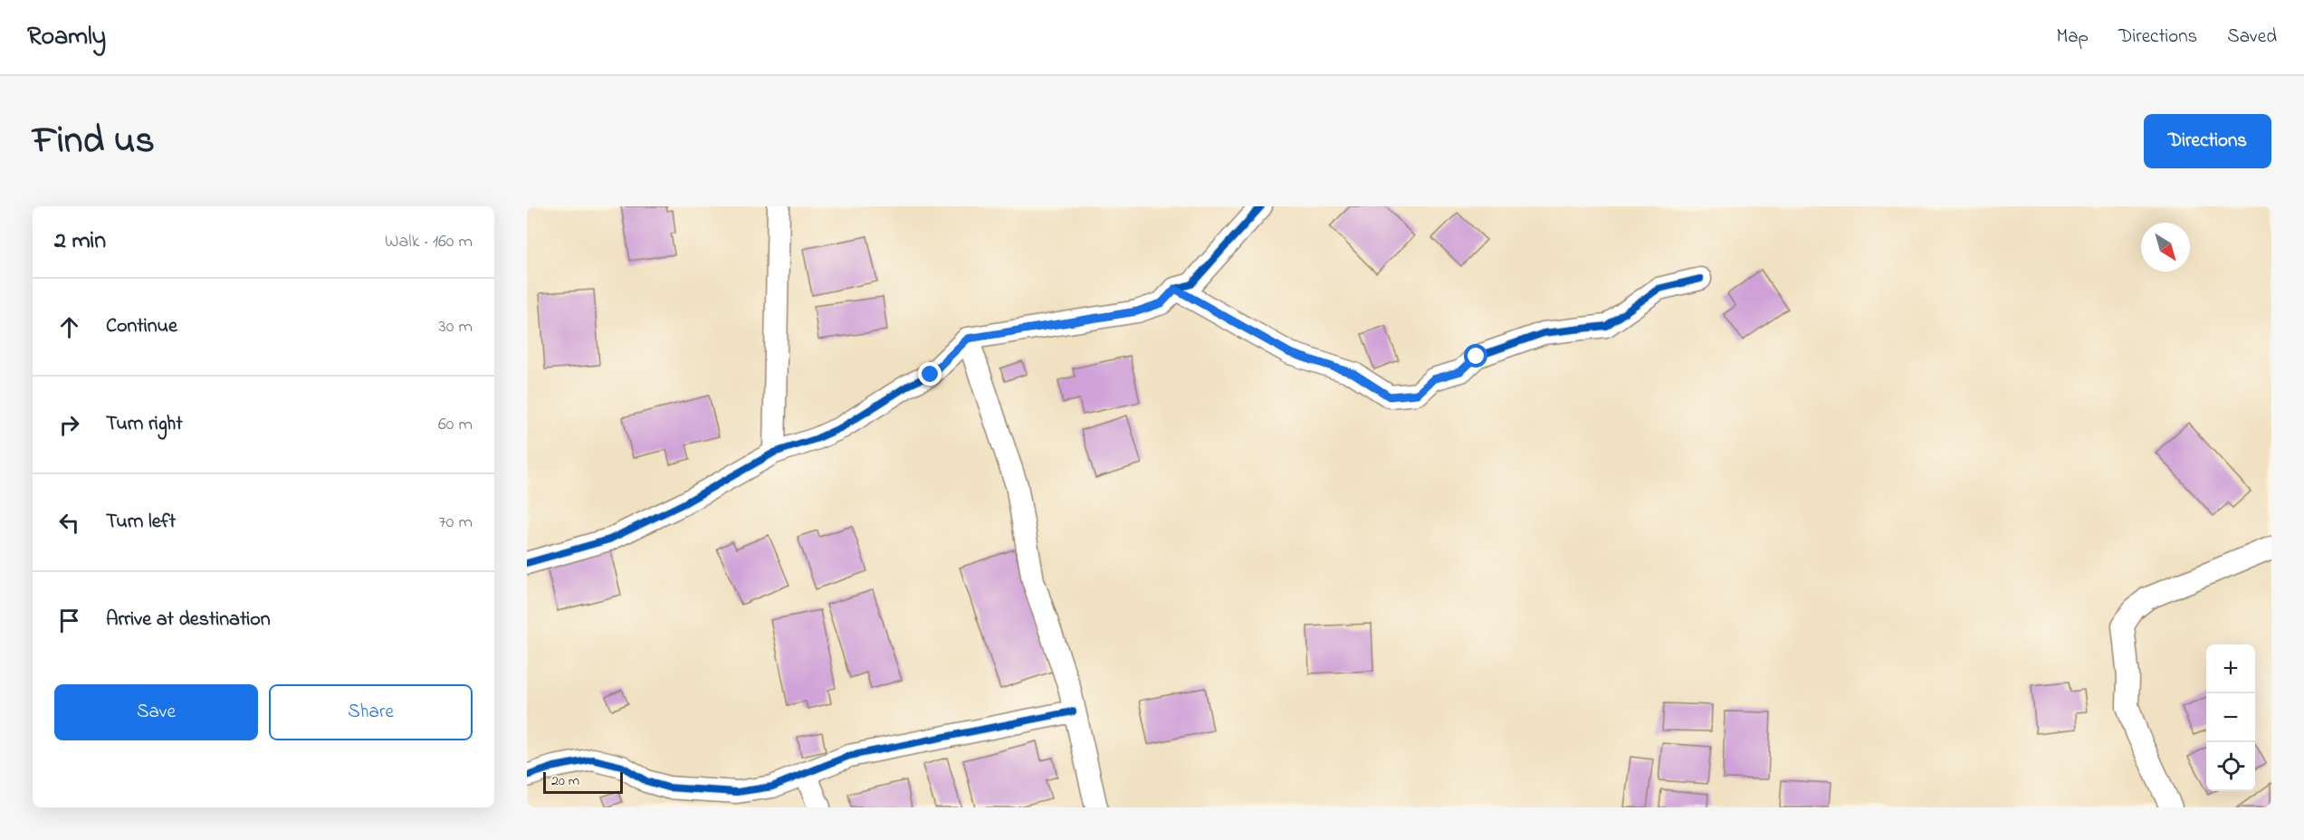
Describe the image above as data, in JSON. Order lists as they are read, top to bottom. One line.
{"scale_bar":"20 m","north":"bottom right","page":{"header":"Roamly","nav":["Map","Directions","Saved"],"title":"Find us","buttons":["Directions",["Save","Share"]],"heading":["2 min","Walk · 160 m"],"list":[["Continue","30 m"],["Turn right","60 m"],["Turn left","70 m"],"Arrive at destination"],"map_buttons":["+","−"],"scale":"20 m"}}
